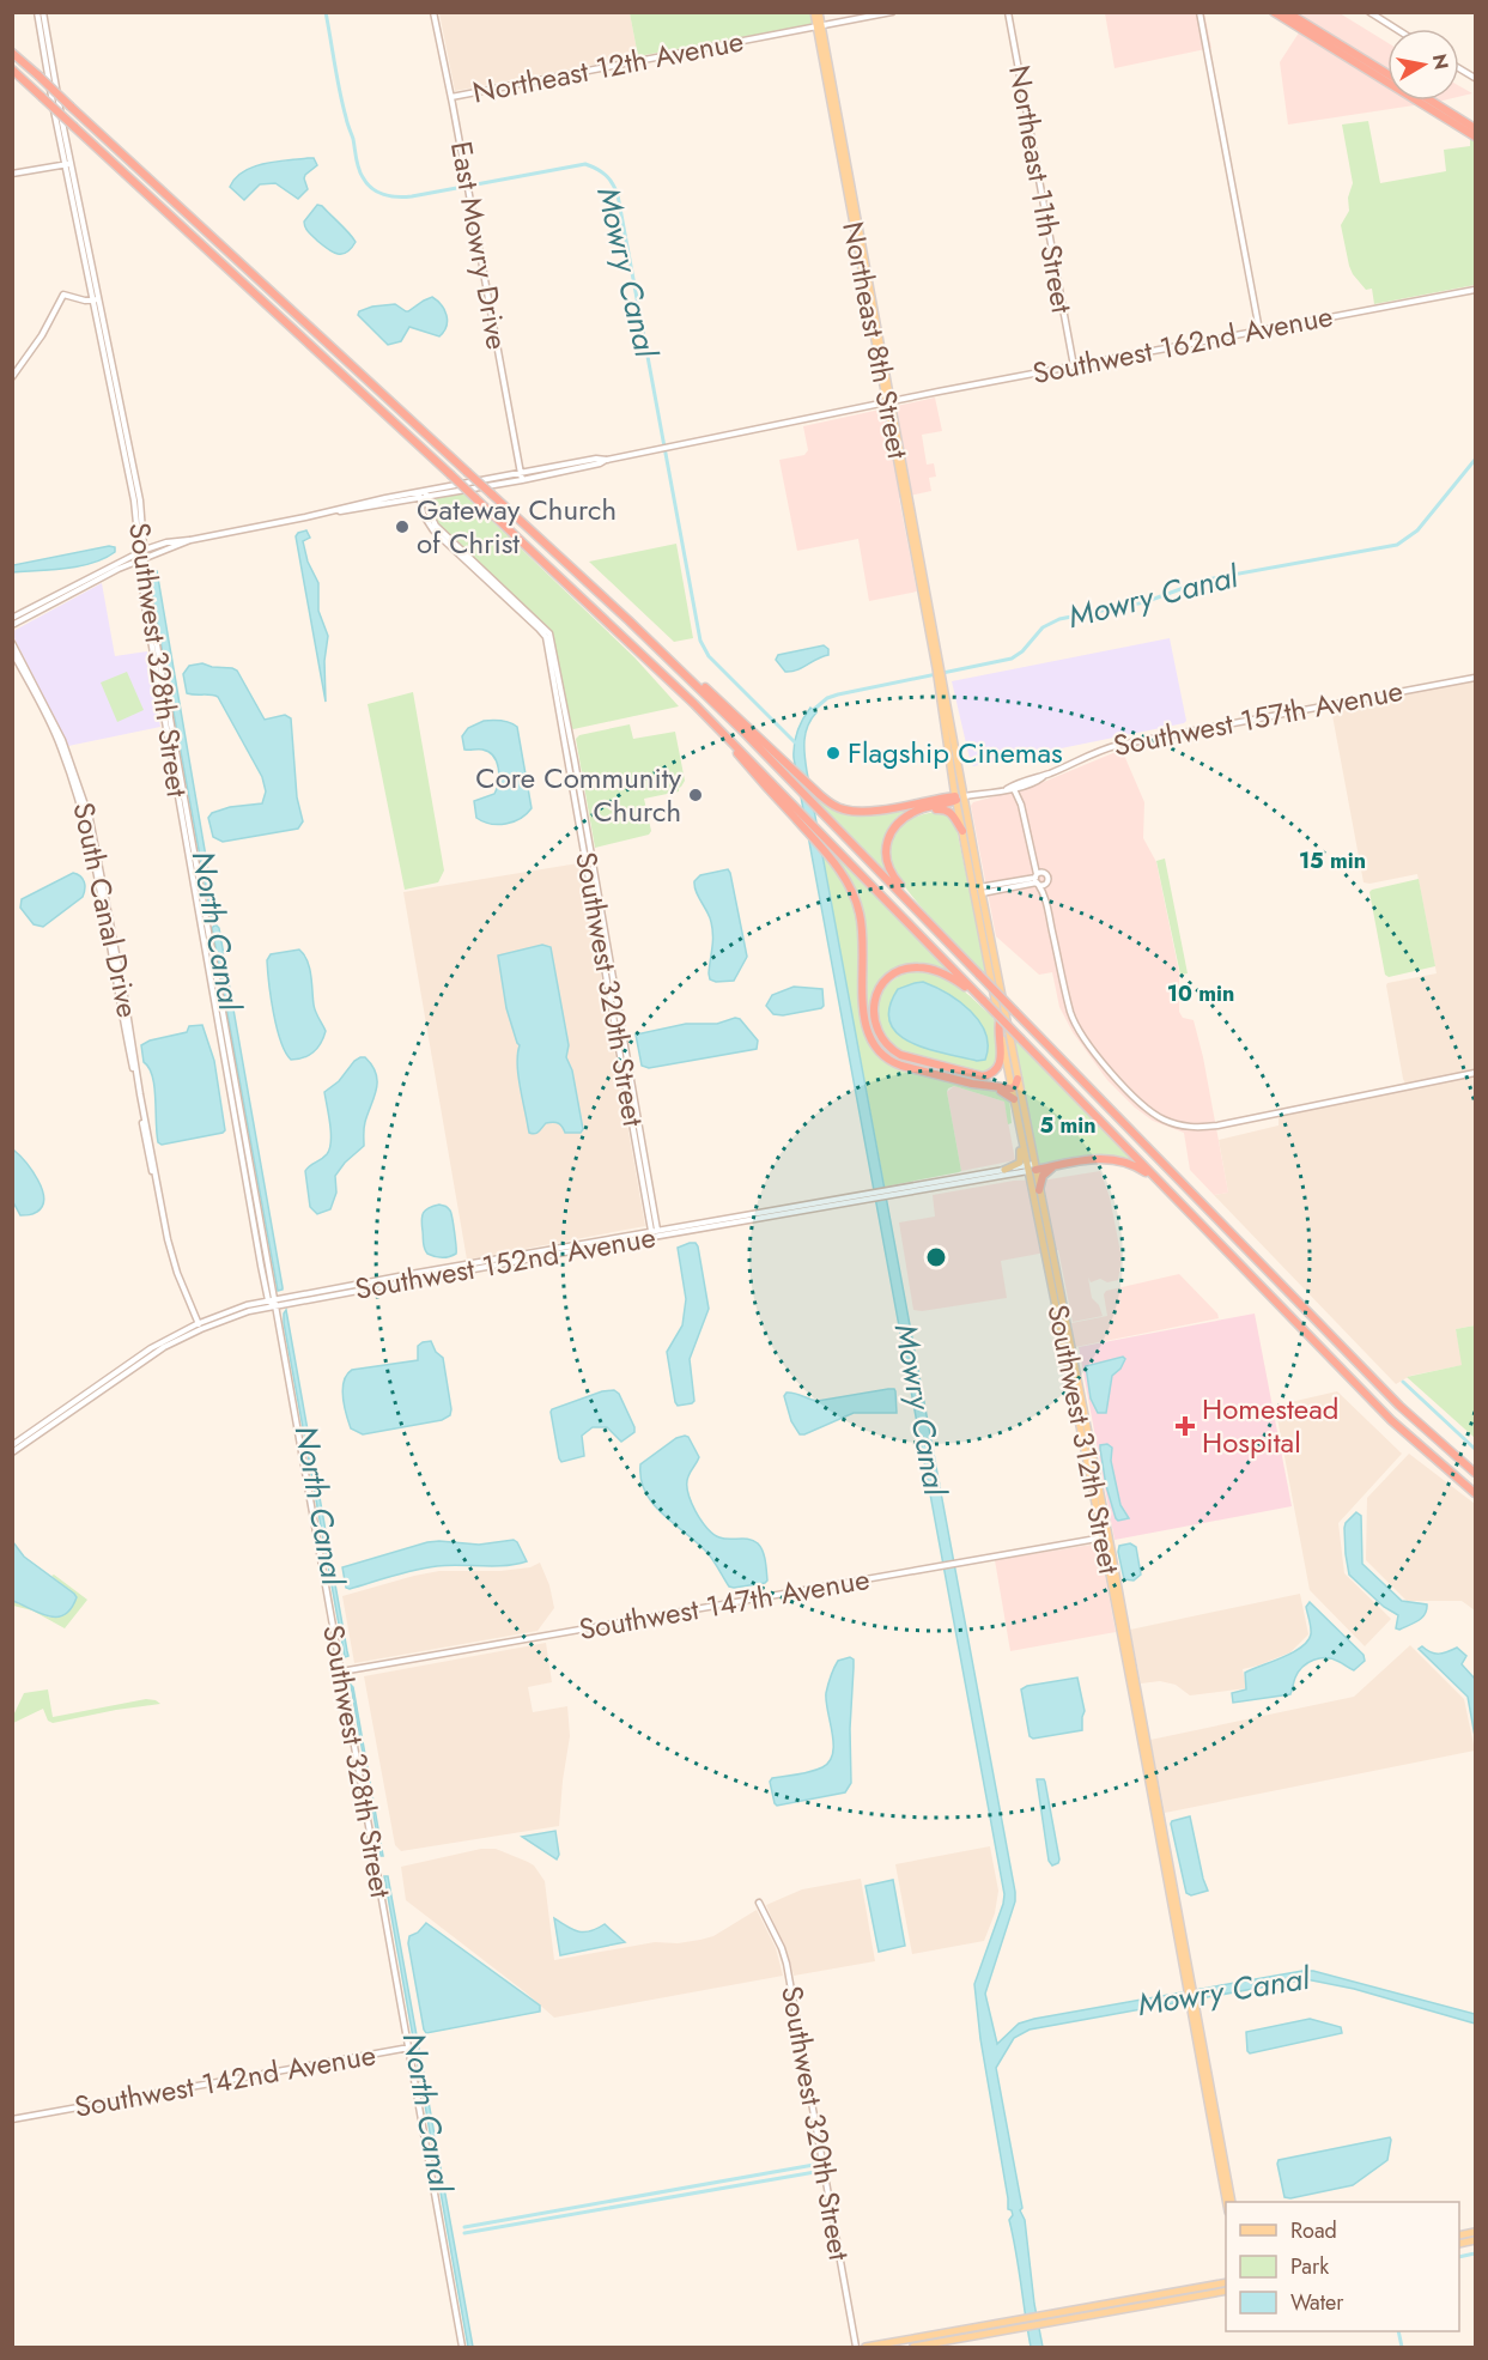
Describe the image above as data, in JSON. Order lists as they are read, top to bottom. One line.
{"streets":{"main road":["Northeast 8th Street","Southwest 312th Street"],"street":["Northeast 12th Avenue","Northeast 11th Street","East Mowry Drive","Southwest 162nd Avenue","Southwest 328th Street","Southwest 157th Avenue","South Canal Drive","Southwest 320th Street","Southwest 152nd Avenue","Southwest 147th Avenue","Southwest 142nd Avenue"]},"crossings":[["Northeast 12th Avenue","East Mowry Drive"],["Northeast 12th Avenue","Northeast 8th Street"],["Northeast 11th Street","Southwest 162nd Avenue"],["East Mowry Drive","Southwest 162nd Avenue"],["Northeast 8th Street","Southwest 162nd Avenue"],["Northeast 8th Street","Southwest 312th Street"],["Southwest 162nd Avenue","Southwest 320th Street"],["Southwest 328th Street","Southwest 152nd Avenue"],["Southwest 328th Street","Southwest 147th Avenue"],["Southwest 328th Street","Southwest 142nd Avenue"],["Southwest 157th Avenue","Southwest 312th Street"],["South Canal Drive","Southwest 152nd Avenue"],["Southwest 320th Street","Southwest 152nd Avenue"],["Southwest 152nd Avenue","Southwest 312th Street"],["Southwest 312th Street","Southwest 147th Avenue"]],"water":["Mowry Canal","North Canal"],"places":{"other":["Gateway Church of Christ","Flagship Cinemas","Core Community Church"],"health":["Homestead Hospital"]},"legend":["Road","Park","Water"],"north":"right","rings":["15 min","10 min","5 min"]}
